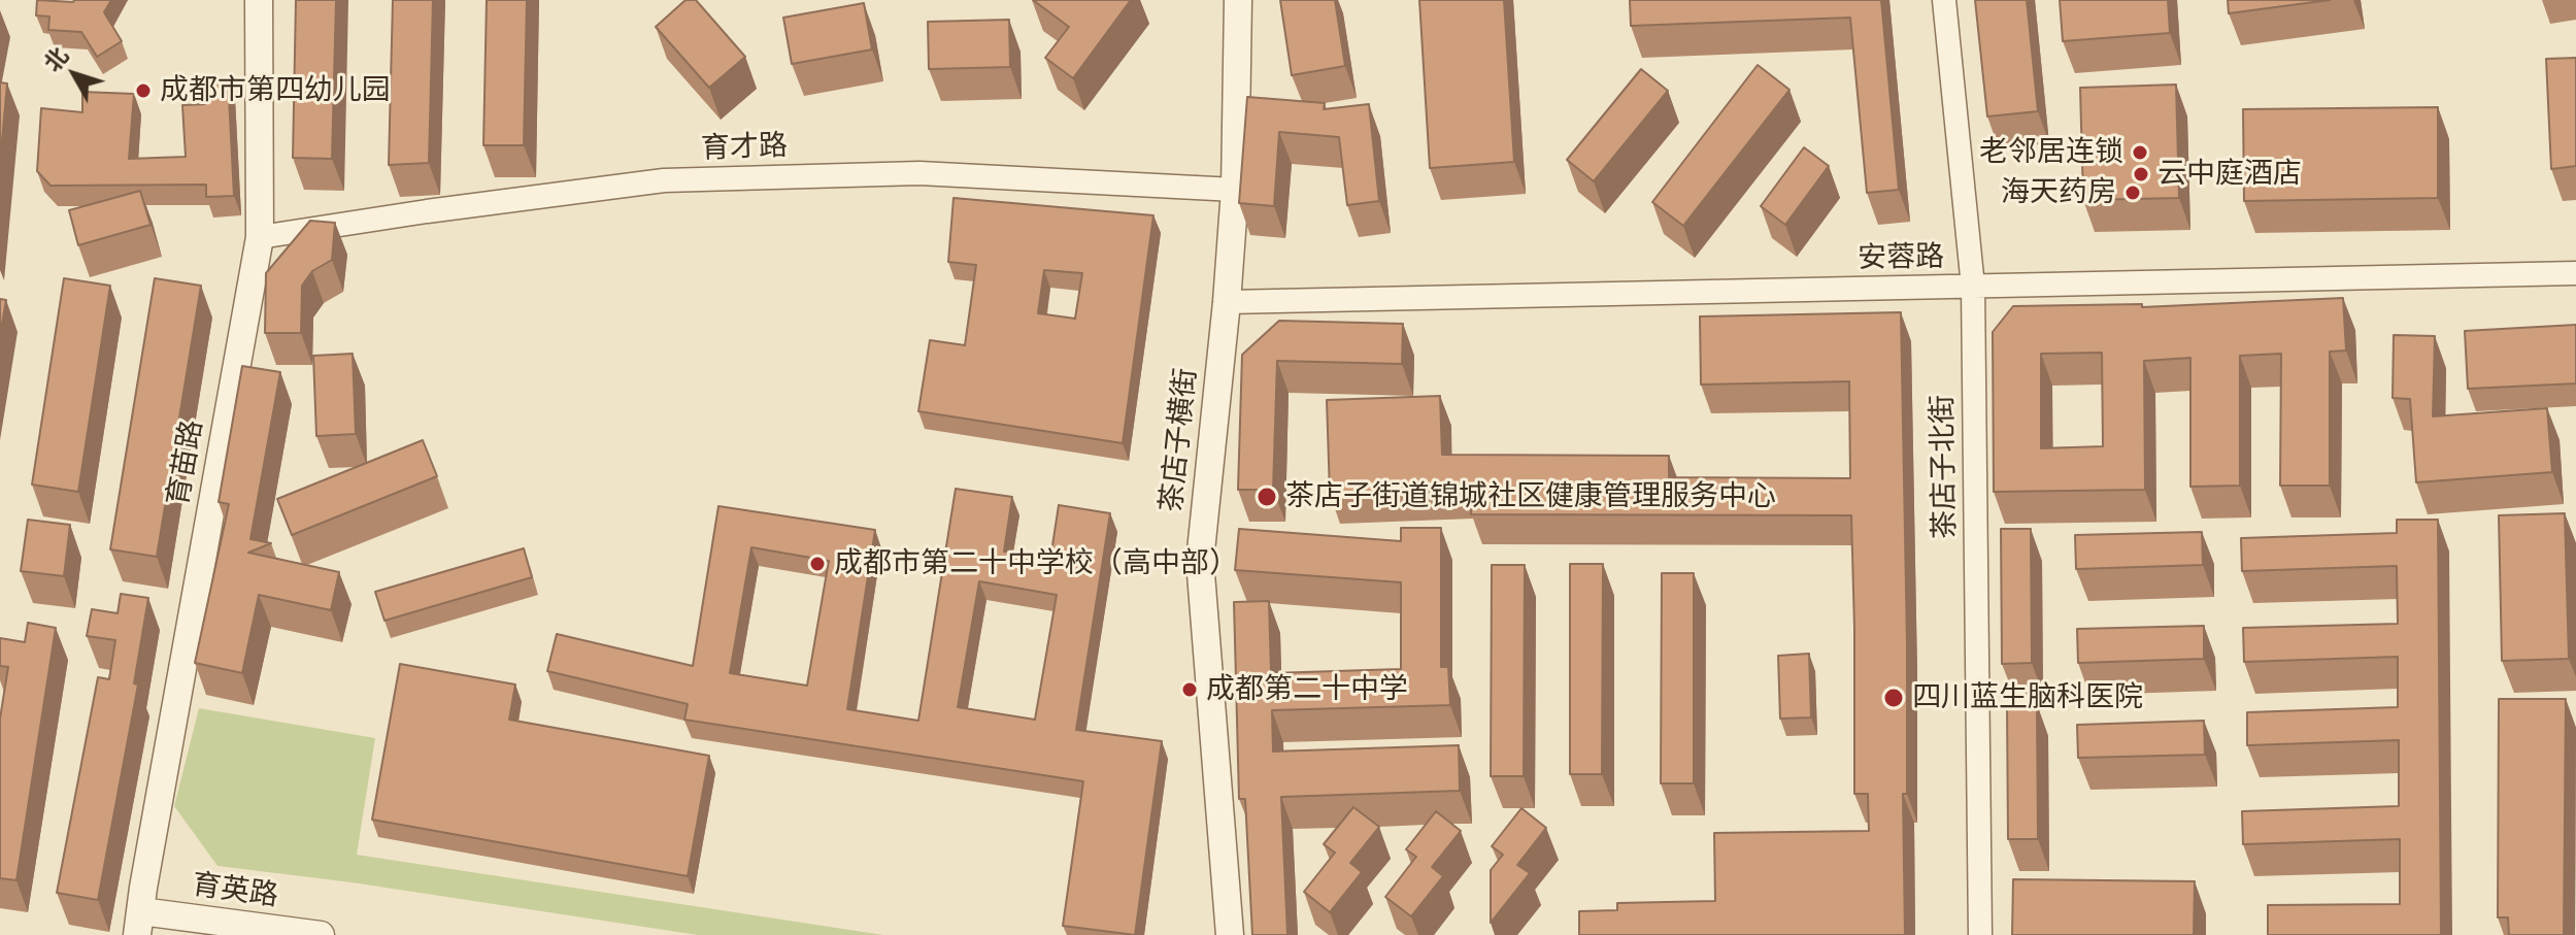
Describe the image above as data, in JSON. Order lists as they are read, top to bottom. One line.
{"streets":{"street":["育才路","安蓉路","茶店子横街","育苗路","茶店子北街","育英路"]},"crossings":[["育才路","茶店子横街"],["育才路","育苗路"],["安蓉路","茶店子横街"],["安蓉路","茶店子北街"],["育苗路","育英路"]],"places":["成都市第四幼儿园","老邻居连锁","云中庭酒店","海天药房","茶店子街道锦城社区健康管理服务中心","成都市第二十中学校（高中部）","成都第二十中学","四川蓝生脑科医院"],"north":"top left"}
